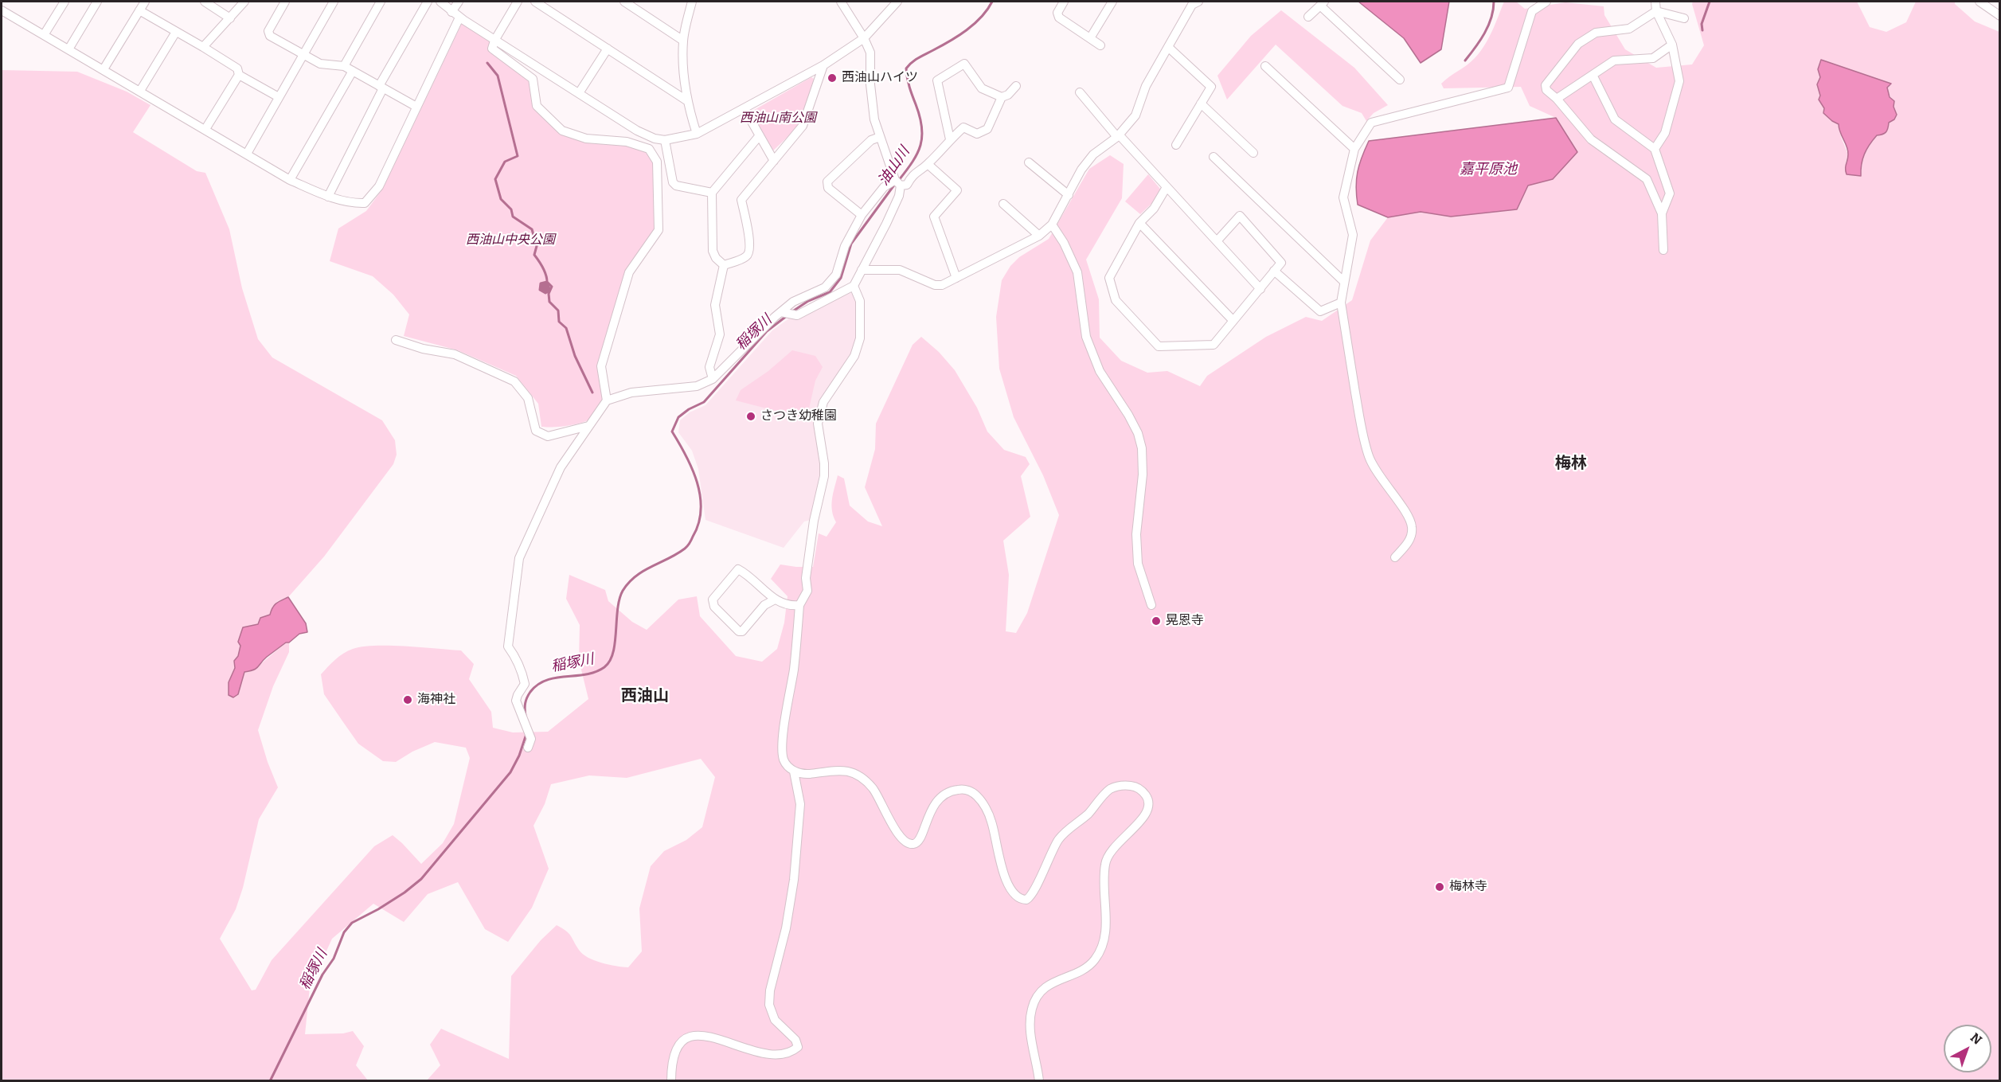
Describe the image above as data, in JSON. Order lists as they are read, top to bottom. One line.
{"districts":["梅林","西油山"],"water":["油山川","嘉平原池","稲塚川"],"parks":["西油山南公園","西油山中央公園"],"places":["西油山ハイツ","さつき幼稚園","晃恩寺","海神社","梅林寺"],"north":"top right"}
